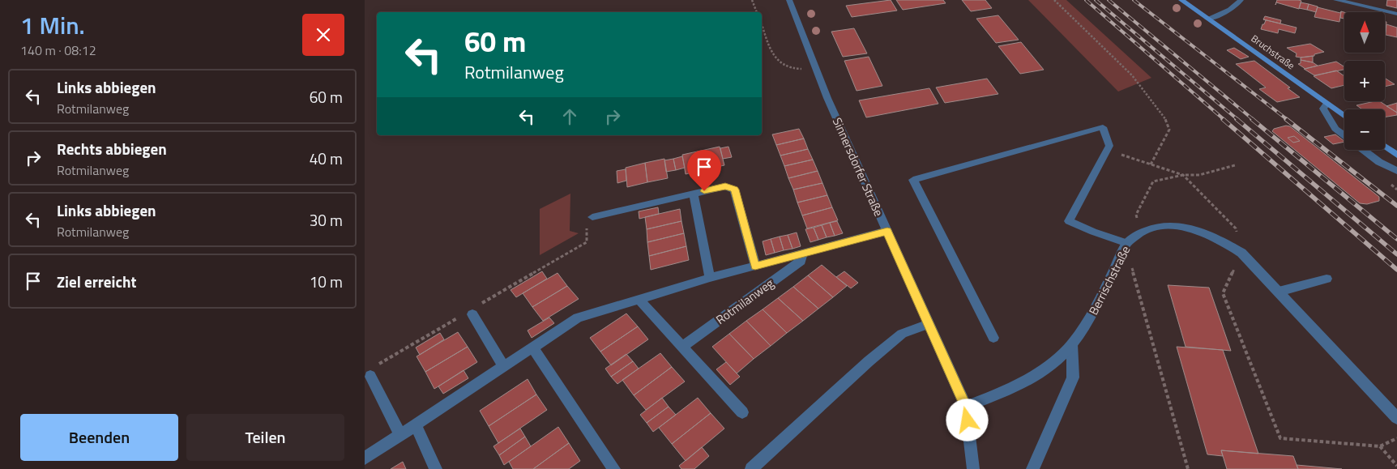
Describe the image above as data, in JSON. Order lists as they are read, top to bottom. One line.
{"streets":{"main road":["Bruchstraße"],"street":["Sinnersdorfer Straße","Berrischstraße","Rotmilanweg"]},"crossings":[["Sinnersdorfer Straße","Berrischstraße"],["Sinnersdorfer Straße","Rotmilanweg"]],"north":"top","page":{"heading":["1 Min.","140 m · 08:12"],"map_buttons":["+","−"],"turn":["60 m","Rotmilanweg"],"list":[{"name":"Links abbiegen","note":"Rotmilanweg","value":"60 m"},{"name":"Rechts abbiegen","note":"Rotmilanweg","value":"40 m"},{"name":"Links abbiegen","note":"Rotmilanweg","value":"30 m"},{"name":"Ziel erreicht","value":"10 m"}],"buttons":["Beenden","Teilen"]}}
